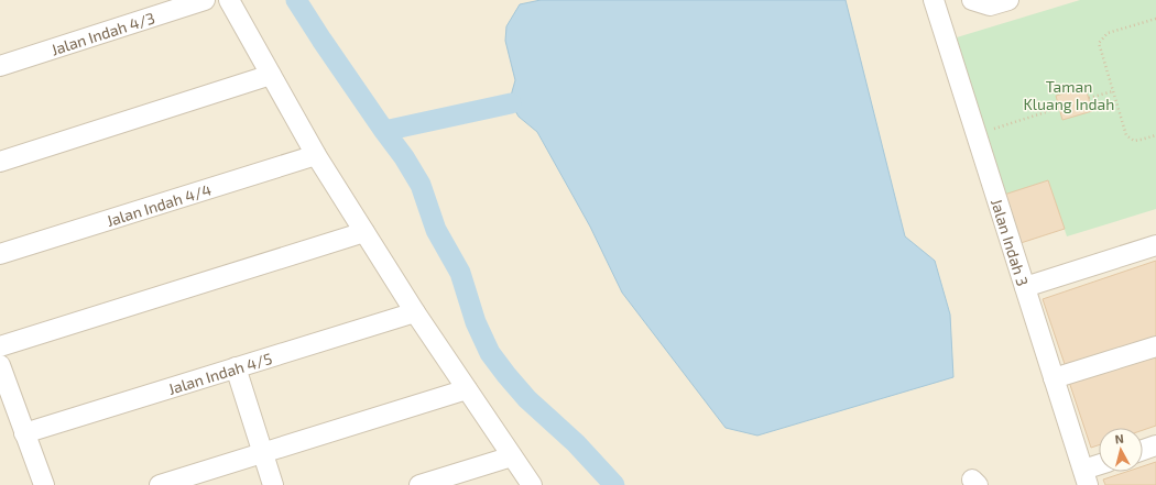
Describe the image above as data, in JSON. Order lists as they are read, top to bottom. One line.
{"streets":{"street":["Jalan Indah 4/3","Jalan Indah 4/4","Jalan Indah 3","Jalan Indah 4/5"]},"parks":["Taman Kluang Indah"],"north":"top"}
